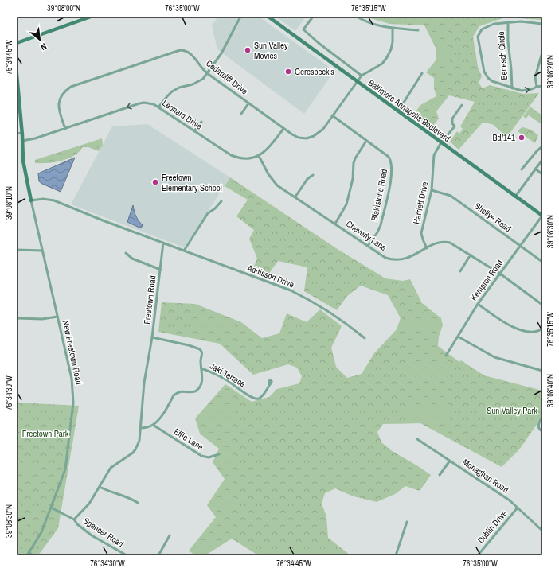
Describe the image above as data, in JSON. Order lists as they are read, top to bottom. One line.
{"streets":{"main road":["Baltimore Annapolis Boulevard"],"street":["Benesch Circle","Cedarcliff Drive","Leonard Drive","Blakistone Road","Harriett Drive","Shellye Road","Cheverly Lane","Addisson Drive","Kempton Road","Freetown Road","New Freetown Road","Jaki Terrace","Effie Lane","Monaghan Road","Dublin Drive","Spencer Road"]},"crossings":[["Cedarcliff Drive","Baltimore Annapolis Boulevard"],["Cedarcliff Drive","Leonard Drive"],["Cedarcliff Drive","Blakistone Road"],["Baltimore Annapolis Boulevard","Harriett Drive"],["Baltimore Annapolis Boulevard","Kempton Road"],["Leonard Drive","Cheverly Lane"],["Blakistone Road","Cheverly Lane"],["Harriett Drive","Shellye Road"],["Harriett Drive","Cheverly Lane"],["Shellye Road","Kempton Road"],["Cheverly Lane","Kempton Road"],["Addisson Drive","Freetown Road"],["Freetown Road","Jaki Terrace"],["Freetown Road","Spencer Road"],["Monaghan Road","Dublin Drive"]],"one_way":["Leonard Drive"],"parks":["Sun Valley Park","Freetown Park"],"places":["Sun Valley Movies","Geresbeck's","Bd/141","Freetown Elementary School"],"north":"bottom right","coordinates":["39°08'00\"N","76°35'00\"W","76°35'15\"W","76°34'45\"W","39°08'20\"N","39°08'10\"N","39°08'30\"N","39°08'40\"N","76°34'30\"W"]}
